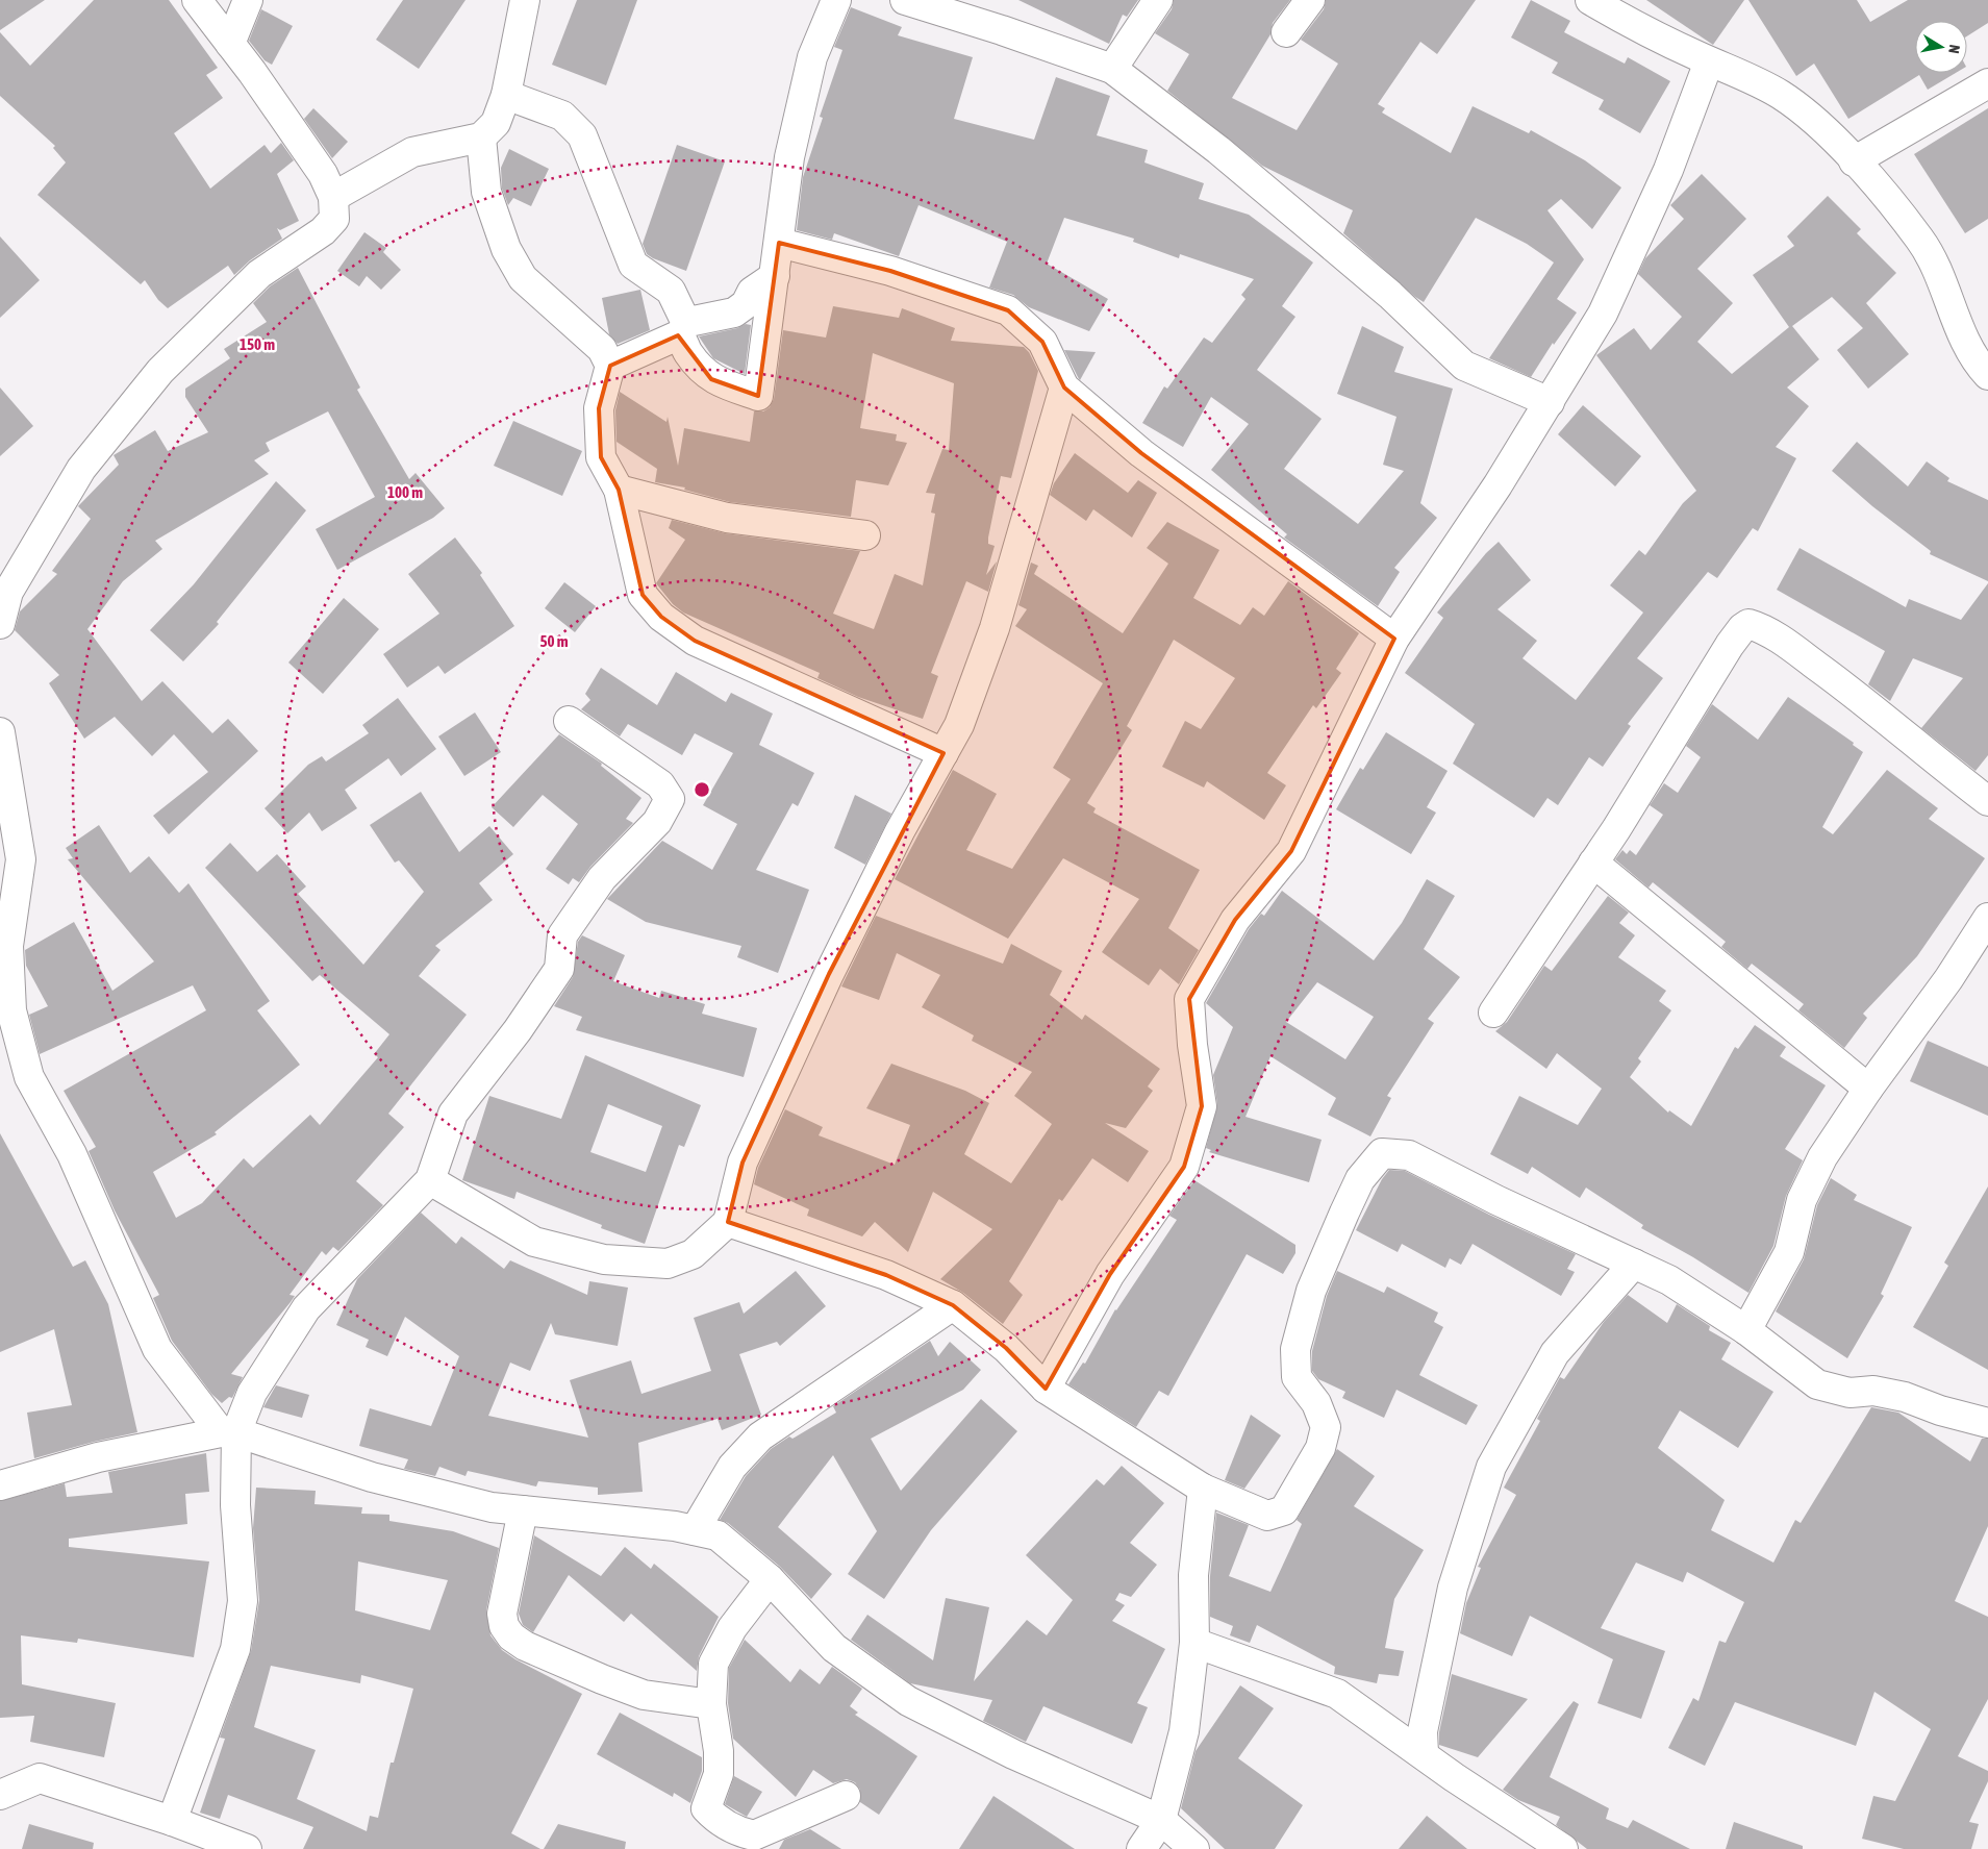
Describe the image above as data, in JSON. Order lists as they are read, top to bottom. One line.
{"north":"right","rings":["150 m","100 m","50 m"]}
